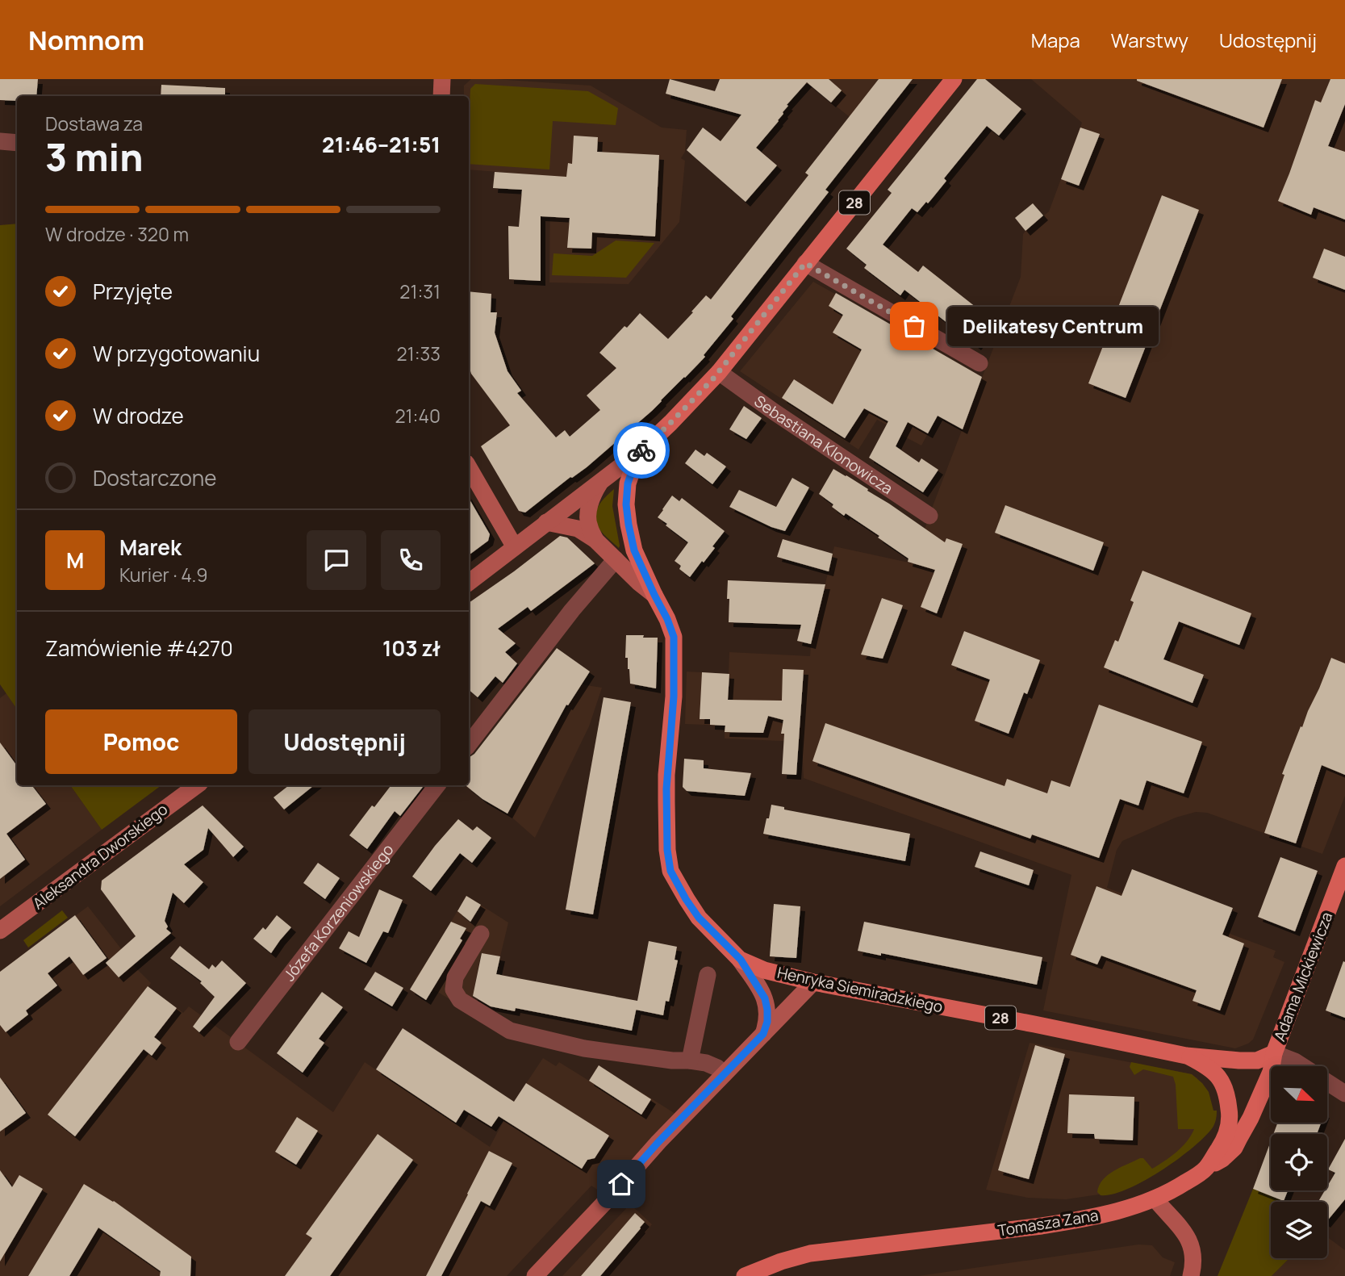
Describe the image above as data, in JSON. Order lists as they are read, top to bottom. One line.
{"streets":{"main road":["28","Adama Mickiewicza","Henryka Siemiradzkiego","Tomasza Zana"],"street":["Sebastiana Klonowicza","Aleksandra Dworskiego","Józefa Korzeniowskiego"]},"crossings":[["28","Sebastiana Klonowicza"],["28","Henryka Siemiradzkiego"],["Adama Mickiewicza","Tomasza Zana"],["Henryka Siemiradzkiego","Tomasza Zana"]],"places":["Delikatesy Centrum"],"north":"bottom right","page":{"header":"Nomnom","nav":["Mapa","Warstwy","Udostępnij"],"heading":["3 min","Dostawa za","21:46–21:51"],"panel":["Marek","Kurier · 4.9","Zamówienie #4270","103 zł"],"bar":"W drodze · 320 m","list":[["Przyjęte","21:31"],["W przygotowaniu","21:33"],["W drodze","21:40"],"Dostarczone"],"bubble":"Delikatesy Centrum","round":"M","buttons":["Pomoc","Udostępnij"]}}
